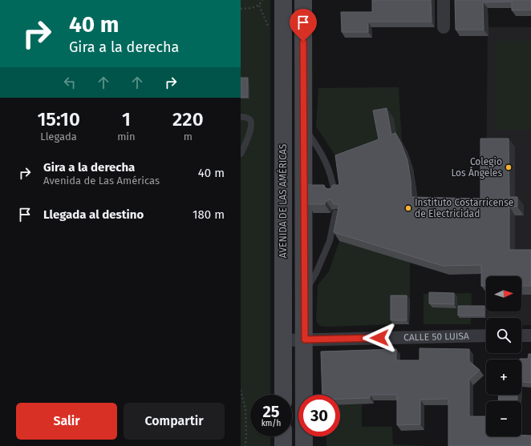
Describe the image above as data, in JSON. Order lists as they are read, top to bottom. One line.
{"streets":{"main road":["AVENIDA DE LAS AMÉRICAS"],"street":["CALLE 50 LUISA"]},"crossings":[["AVENIDA DE LAS AMÉRICAS","CALLE 50 LUISA"]],"places":["Colegio Los Ángeles","Instituto Costarricense de Electricidad"],"north":"right","page":{"turn":["40 m","Gira a la derecha"],"eta":["15:10","Llegada","1","min","220","m"],"list":[{"name":"Gira a la derecha","note":"Avenida de Las Américas","value":"40 m"},{"name":"Llegada al destino","value":"180 m"}],"map_buttons":["+","−"],"speed":"25 km/h","limit":"30","buttons":["Salir","Compartir"]}}
